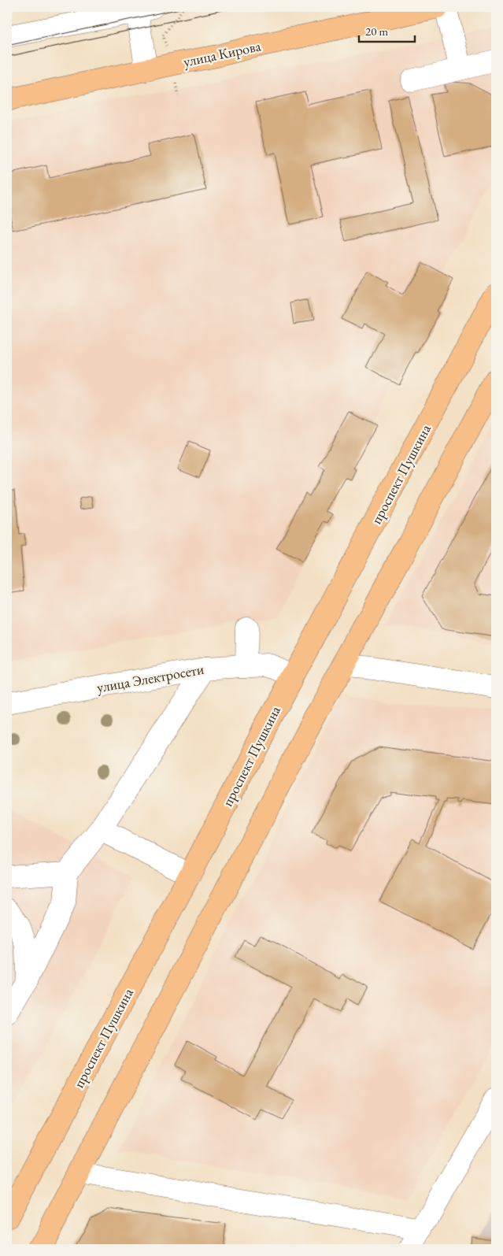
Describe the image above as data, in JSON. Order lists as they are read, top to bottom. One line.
{"streets":{"main road":["улица Кирова","проспект Пушкина"],"street":["улица Электросети"]},"crossings":[["проспект Пушкина","улица Электросети"]],"scale_bar":"20 m"}
